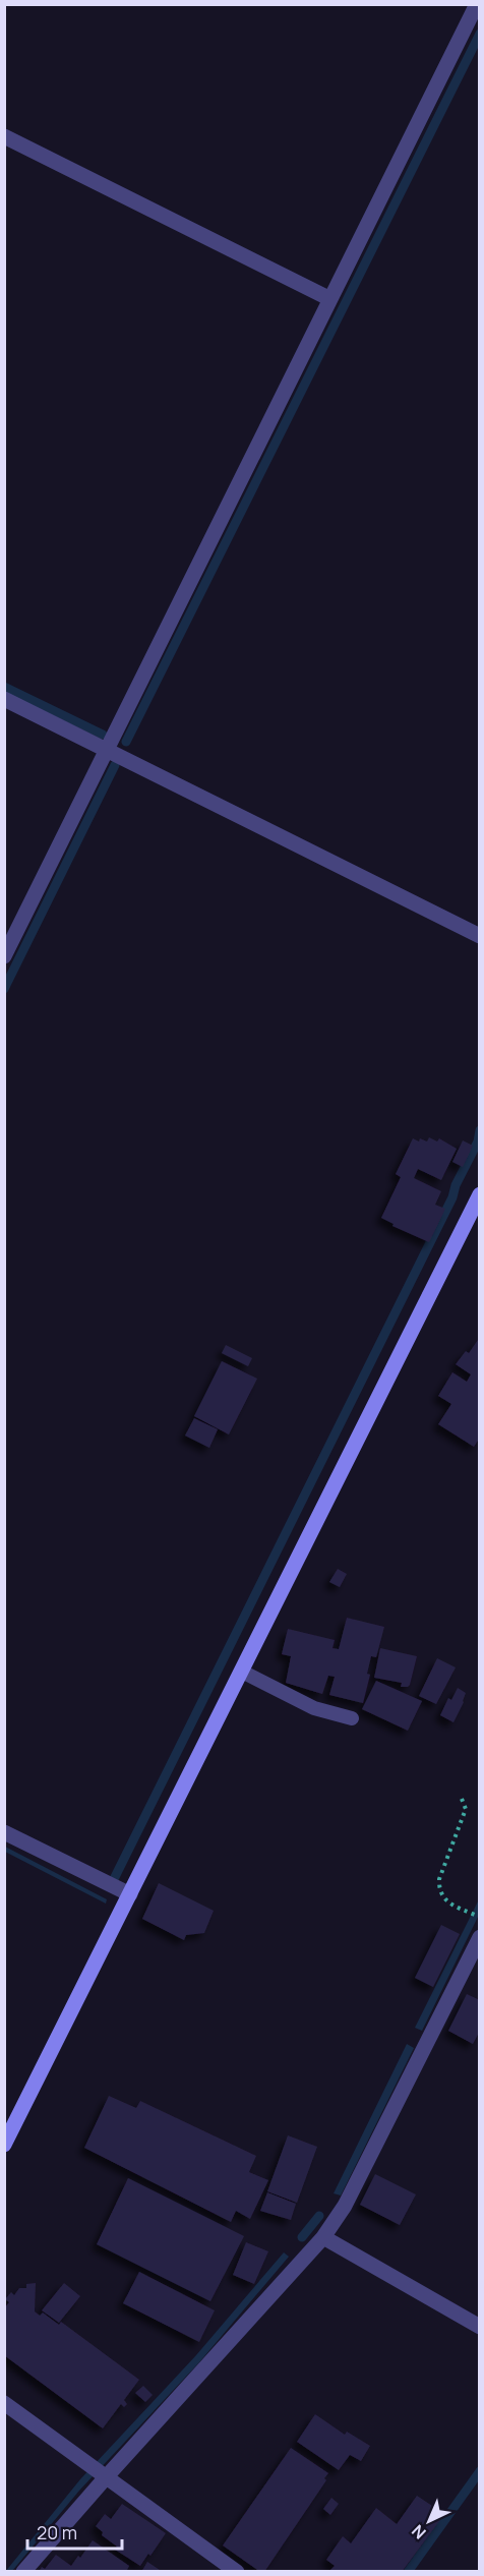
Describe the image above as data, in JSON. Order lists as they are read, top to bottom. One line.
{"scale_bar":"20 m","north":"bottom left"}
